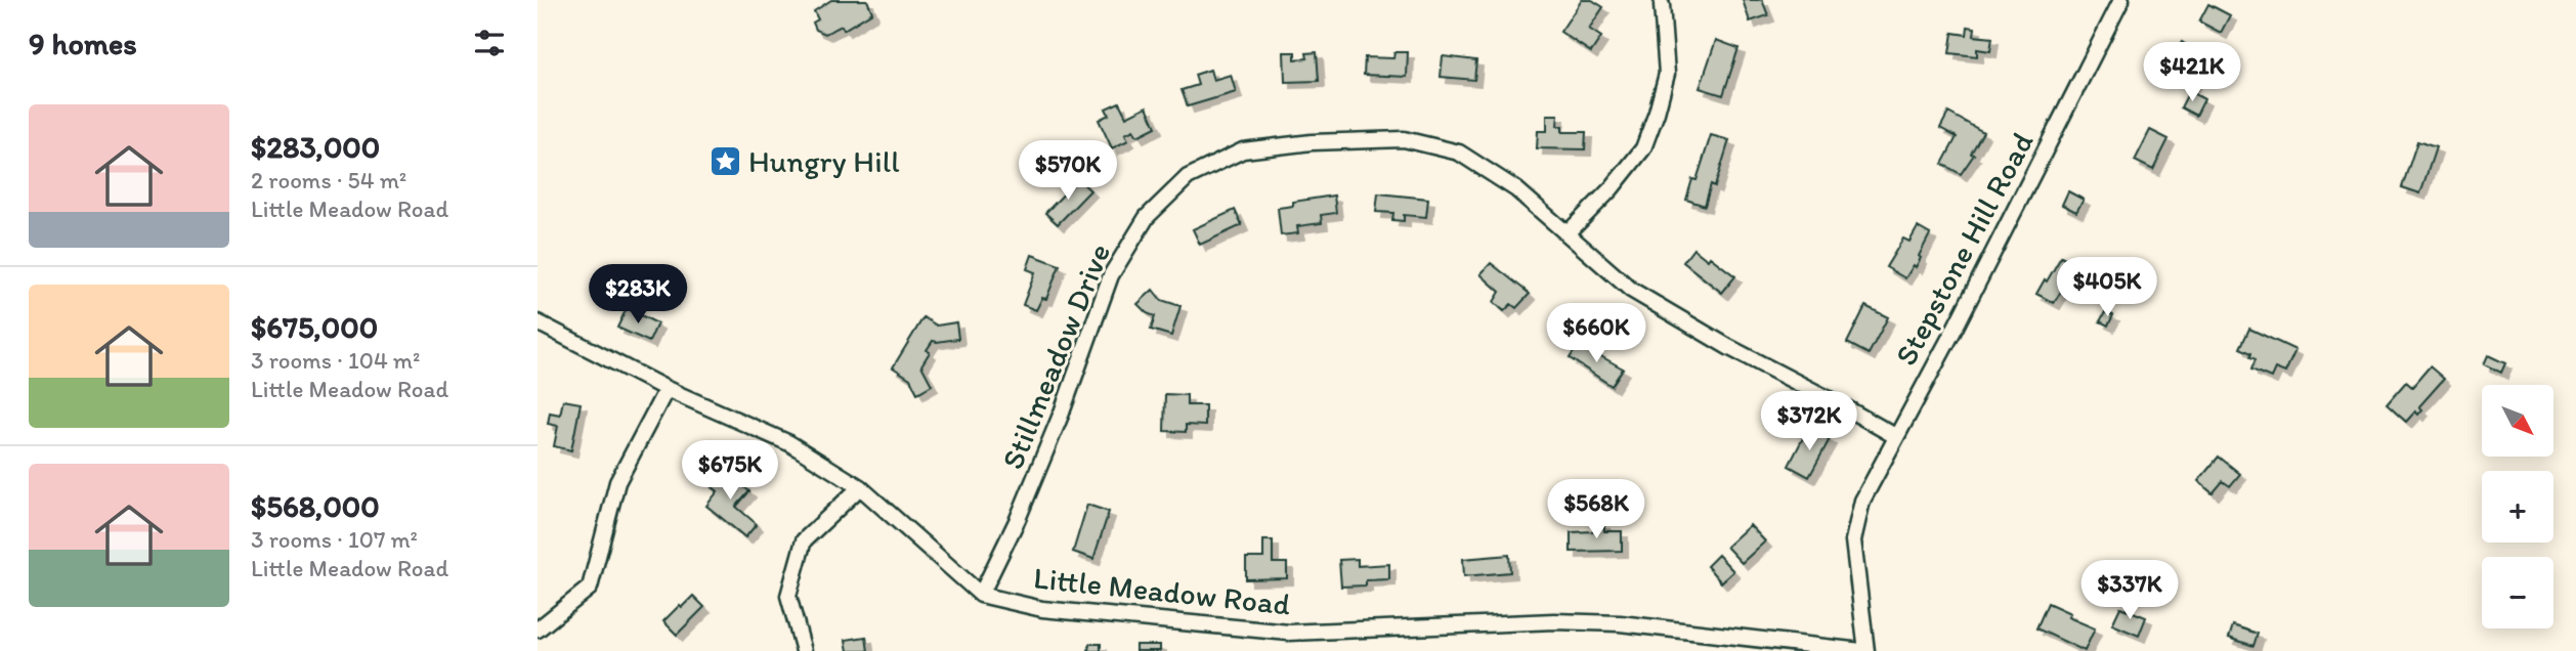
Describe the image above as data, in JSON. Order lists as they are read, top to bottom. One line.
{"streets":{"street":["Stepstone Hill Road","Stillmeadow Drive","Little Meadow Road"]},"crossings":[["Stepstone Hill Road","Stillmeadow Drive"],["Stillmeadow Drive","Little Meadow Road"]],"places":{"place":["Hungry Hill"]},"north":"bottom right","page":{"heading":"9 homes","price":["$421K","$570K","$405K","$283K","$660K","$372K","$675K","$568K","$337K"],"list":[{"name":"$283,000","note":"2 rooms · 54 m² · Little Meadow Road"},{"name":"$675,000","note":"3 rooms · 104 m² · Little Meadow Road"},{"name":"$568,000","note":"3 rooms · 107 m² · Little Meadow Road"}],"map_buttons":["+","−"]}}
